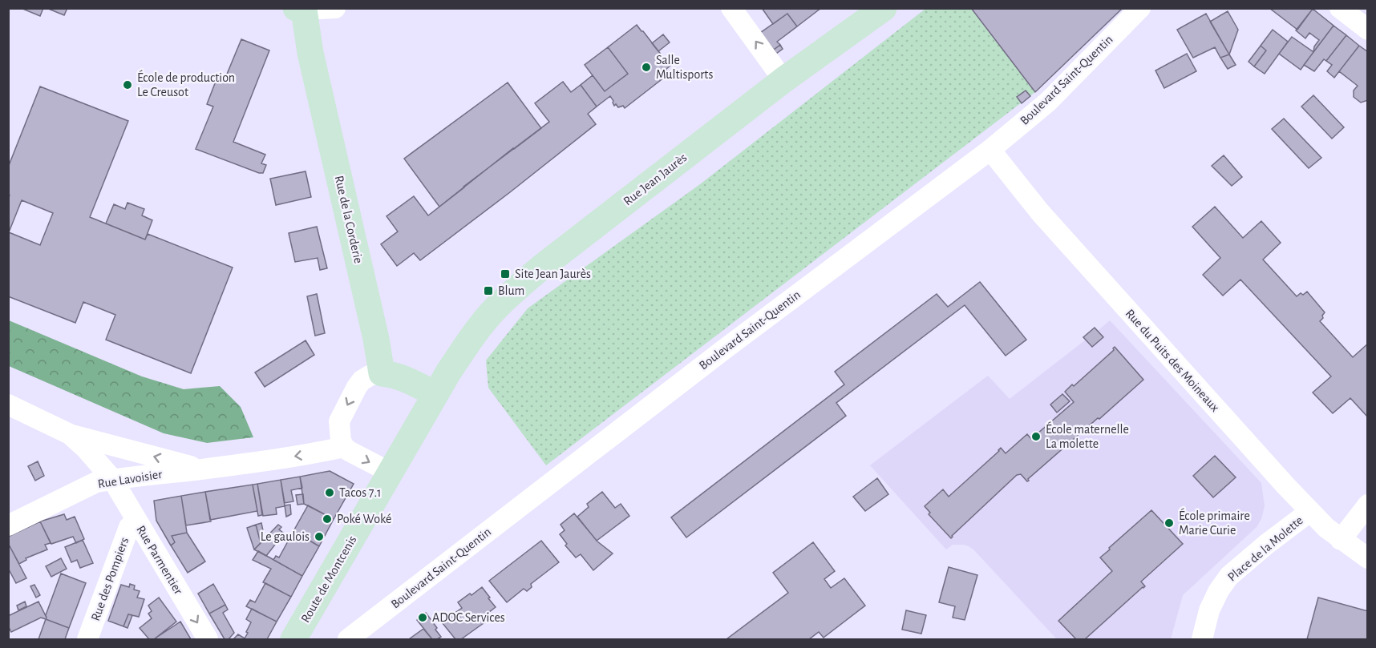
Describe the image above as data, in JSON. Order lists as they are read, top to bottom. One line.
{"streets":{"main road":["Rue Jean Jaurès","Rue de la Corderie","Route de Montcenis"],"street":["Boulevard Saint-Quentin","Rue du Puits des Moineaux","Rue Lavoisier","Place de la Molette","Rue Parmentier","Rue des Pompiers"]},"crossings":[["Boulevard Saint-Quentin","Rue du Puits des Moineaux"],["Rue Jean Jaurès","Route de Montcenis"],["Rue du Puits des Moineaux","Place de la Molette"],["Rue Lavoisier","Rue Parmentier"],["Rue Parmentier","Rue des Pompiers"]],"one_way":["Rue Parmentier"],"places":{"other":["Salle Multisports","École de production Le Creusot","École maternelle La molette","Tacos 7.1","Poké Woké","École primaire Marie Curie","Le gaulois","ADOC Services"],"transit":["Site Jean Jaurès","Blum"]}}
